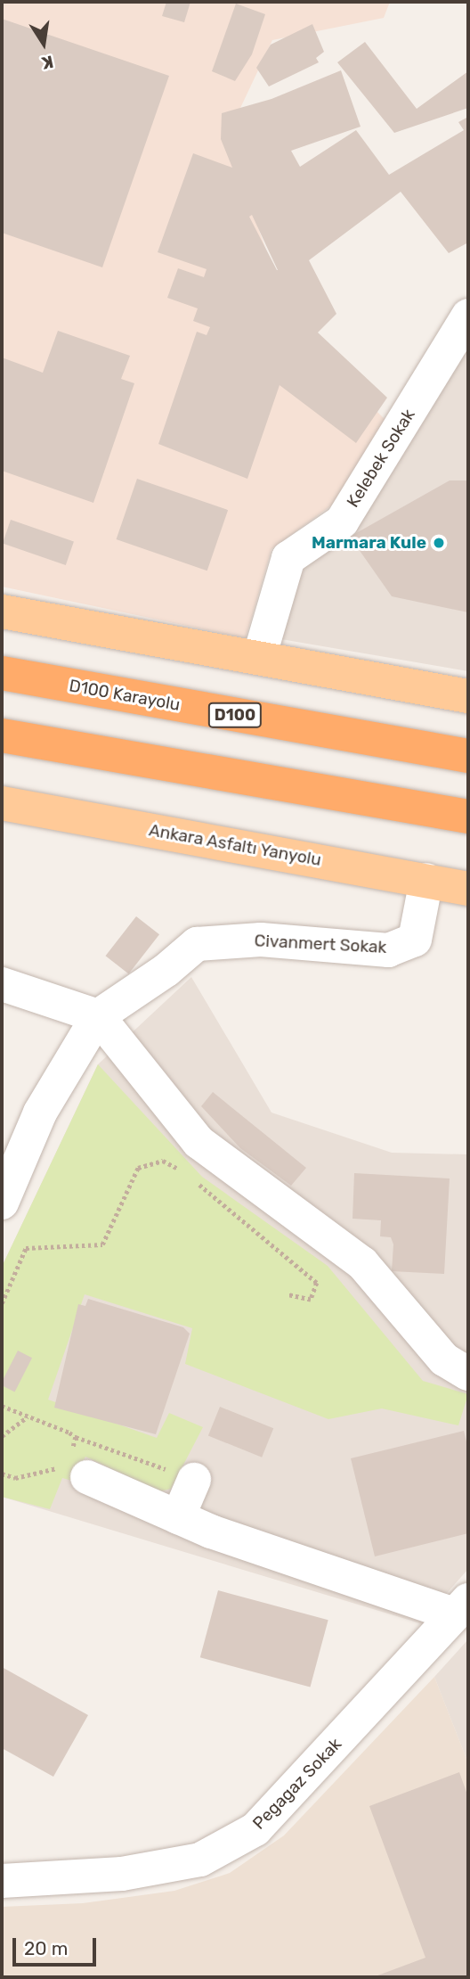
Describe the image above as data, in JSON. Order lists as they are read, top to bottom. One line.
{"streets":{"highway":["D100 Karayolu","D100"],"main road":["Ankara Asfaltı Yanyolu"],"street":["Kelebek Sokak","Civanmert Sokak","Pegagaz Sokak"]},"crossings":[["Ankara Asfaltı Yanyolu","Civanmert Sokak"]],"places":["Marmara Kule"],"scale_bar":"20 m","north":"bottom"}
